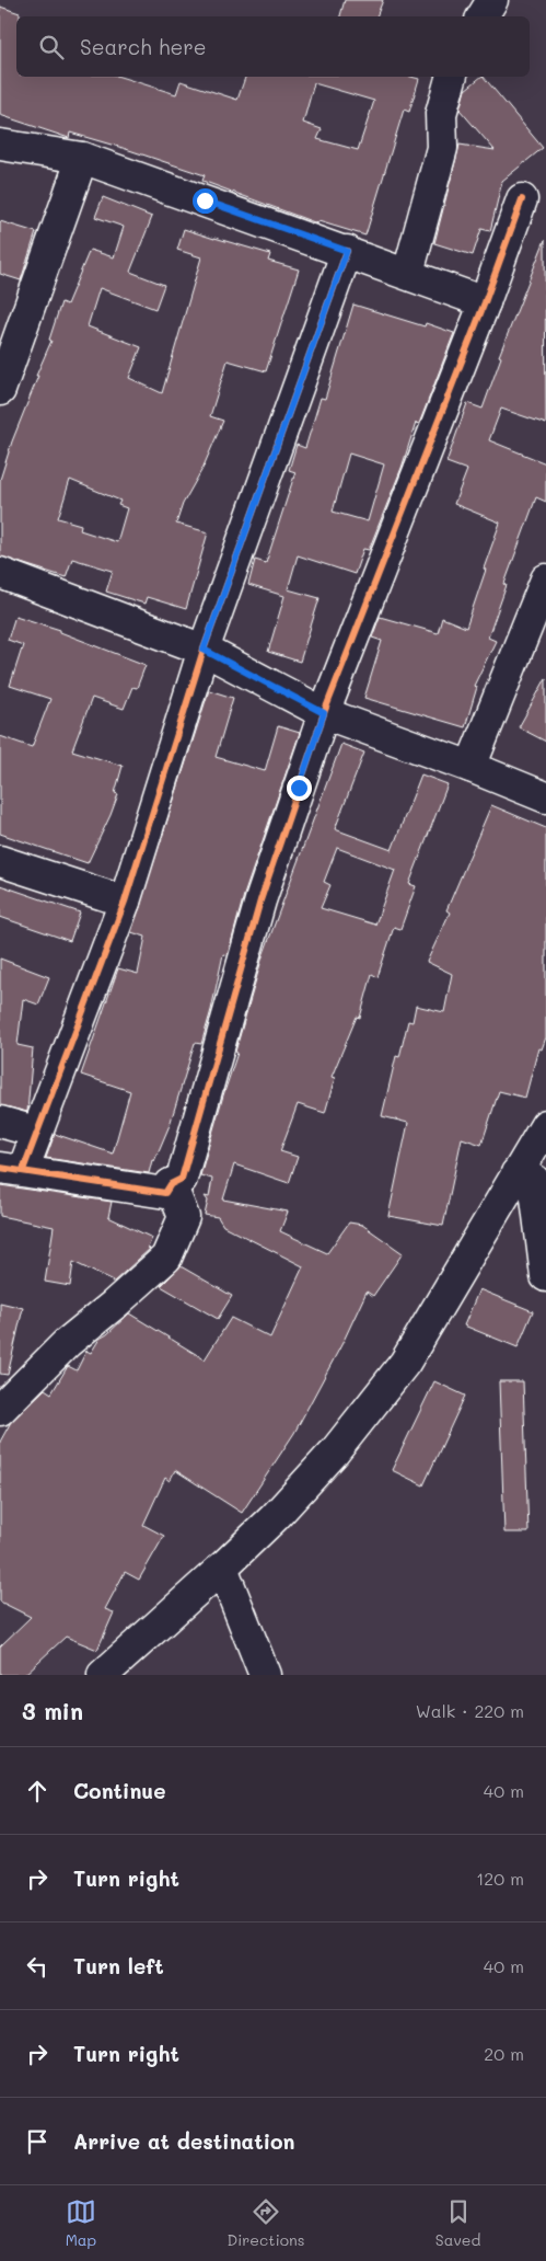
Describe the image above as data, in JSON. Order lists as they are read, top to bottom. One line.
{"page":{"search":"Search here","heading":["3 min","Walk · 220 m"],"list":[["Continue","40 m"],["Turn right","120 m"],["Turn left","40 m"],["Turn right","20 m"],"Arrive at destination"],"nav":["Map","Directions","Saved"]}}
